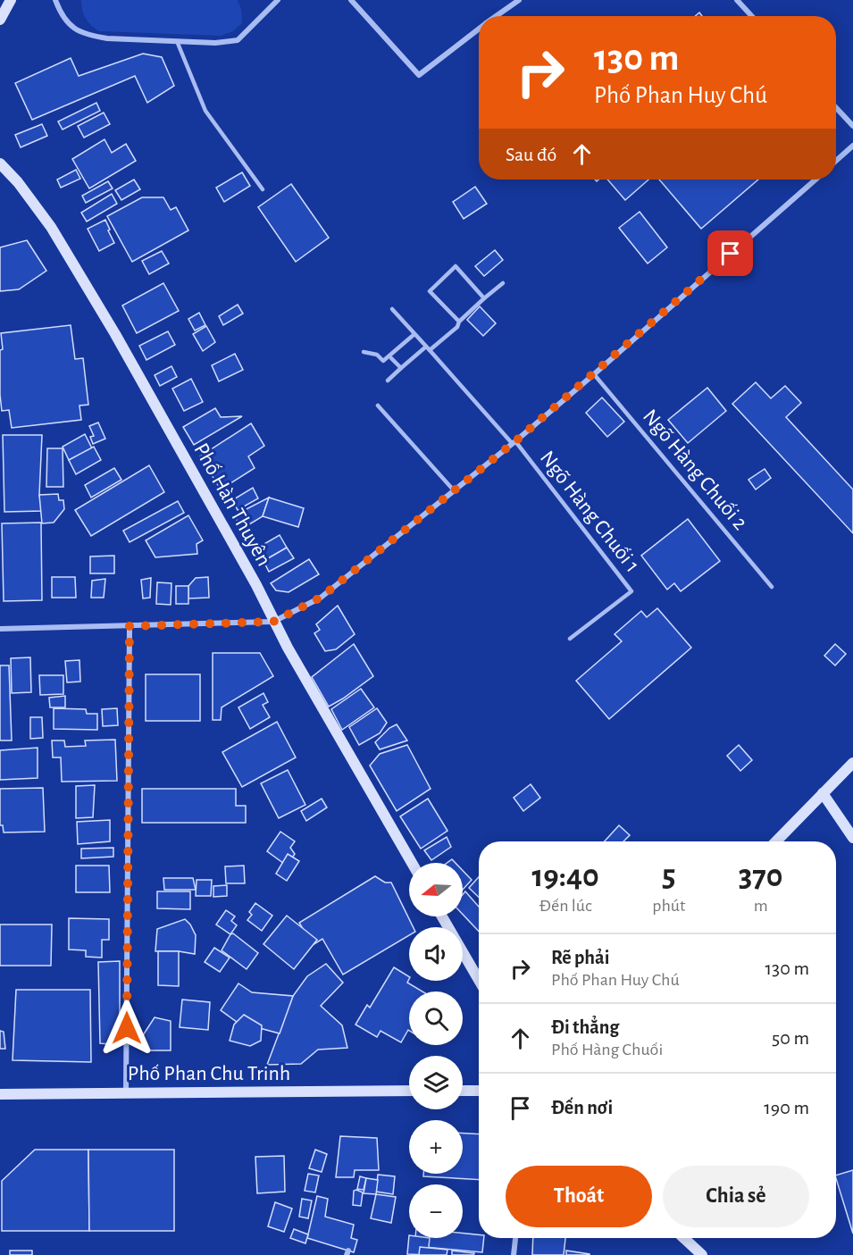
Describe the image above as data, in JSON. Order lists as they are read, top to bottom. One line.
{"streets":{"street":["Phố Hàn Thuyên","Phố Phan Chu Trinh"],"lane":["Ngõ Hàng Chuối 2","Ngõ Hàng Chuối 1"]},"north":"left","page":{"turn":["130 m","Phố Phan Huy Chú"],"then":"Sau đó","eta":["19:40","Đến lúc","5","phút","370","m"],"map_buttons":["+","−"],"list":[{"name":"Rẽ phải","note":"Phố Phan Huy Chú","value":"130 m"},{"name":"Đi thẳng","note":"Phố Hàng Chuối","value":"50 m"},{"name":"Đến nơi","value":"190 m"}],"buttons":["Thoát","Chia sẻ"]}}
